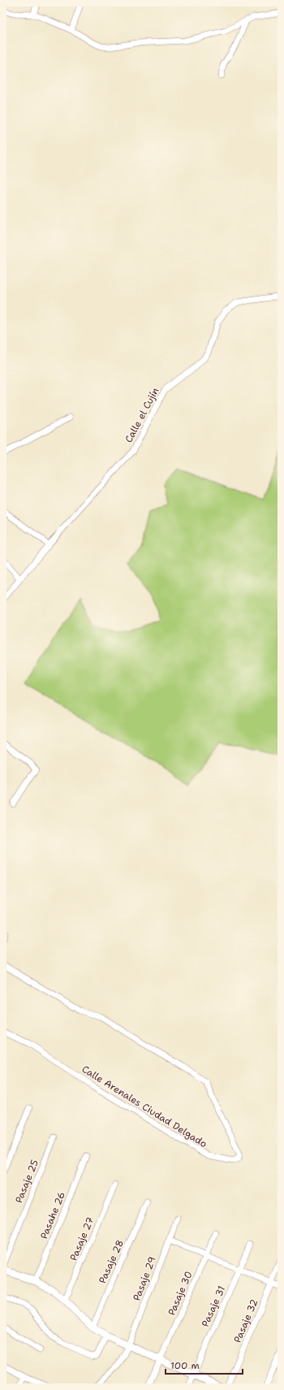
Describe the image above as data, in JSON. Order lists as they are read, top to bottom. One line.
{"streets":{"street":["Calle el Cujín","Calle Arenales Ciudad Delgado","Pasaje 25","Pasahe 26","Pasaje 27","Pasaje 28","Pasaje 29","Pasaje 30","Pasaje 31","Pasaje 32"]},"scale_bar":"100 m"}
